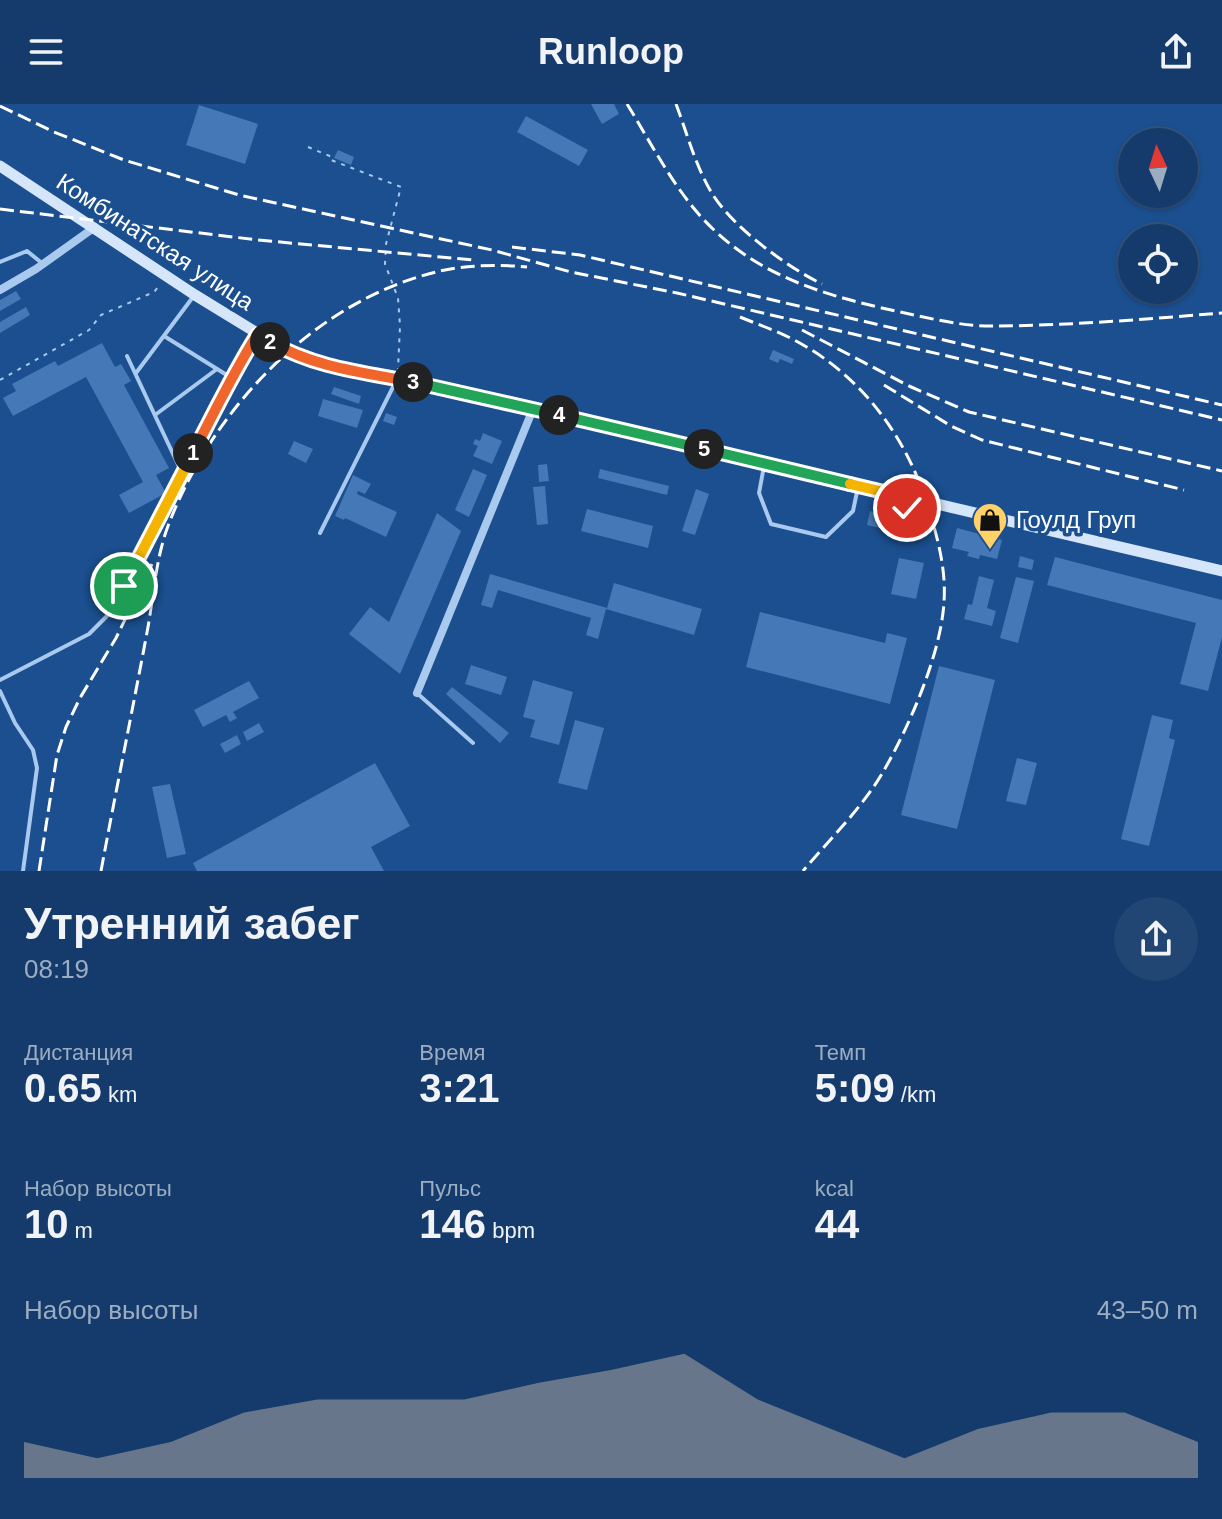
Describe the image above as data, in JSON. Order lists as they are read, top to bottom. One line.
{"streets":{"main road":["Комбинатская улица"]},"places":{"shop":["Гоулд Груп"]},"north":"top","page":{"header":"Runloop","pins":["2","3","4","5","1"],"heading":["Утренний забег","08:19"],"stats":[["Дистанция","0.65 km"],["Время","3:21"],["Темп","5:09 /km"],["Набор высоты","10 m"],["Пульс","146 bpm"],["kcal","44"]],"chart":["Набор высоты","43–50 m"]}}
